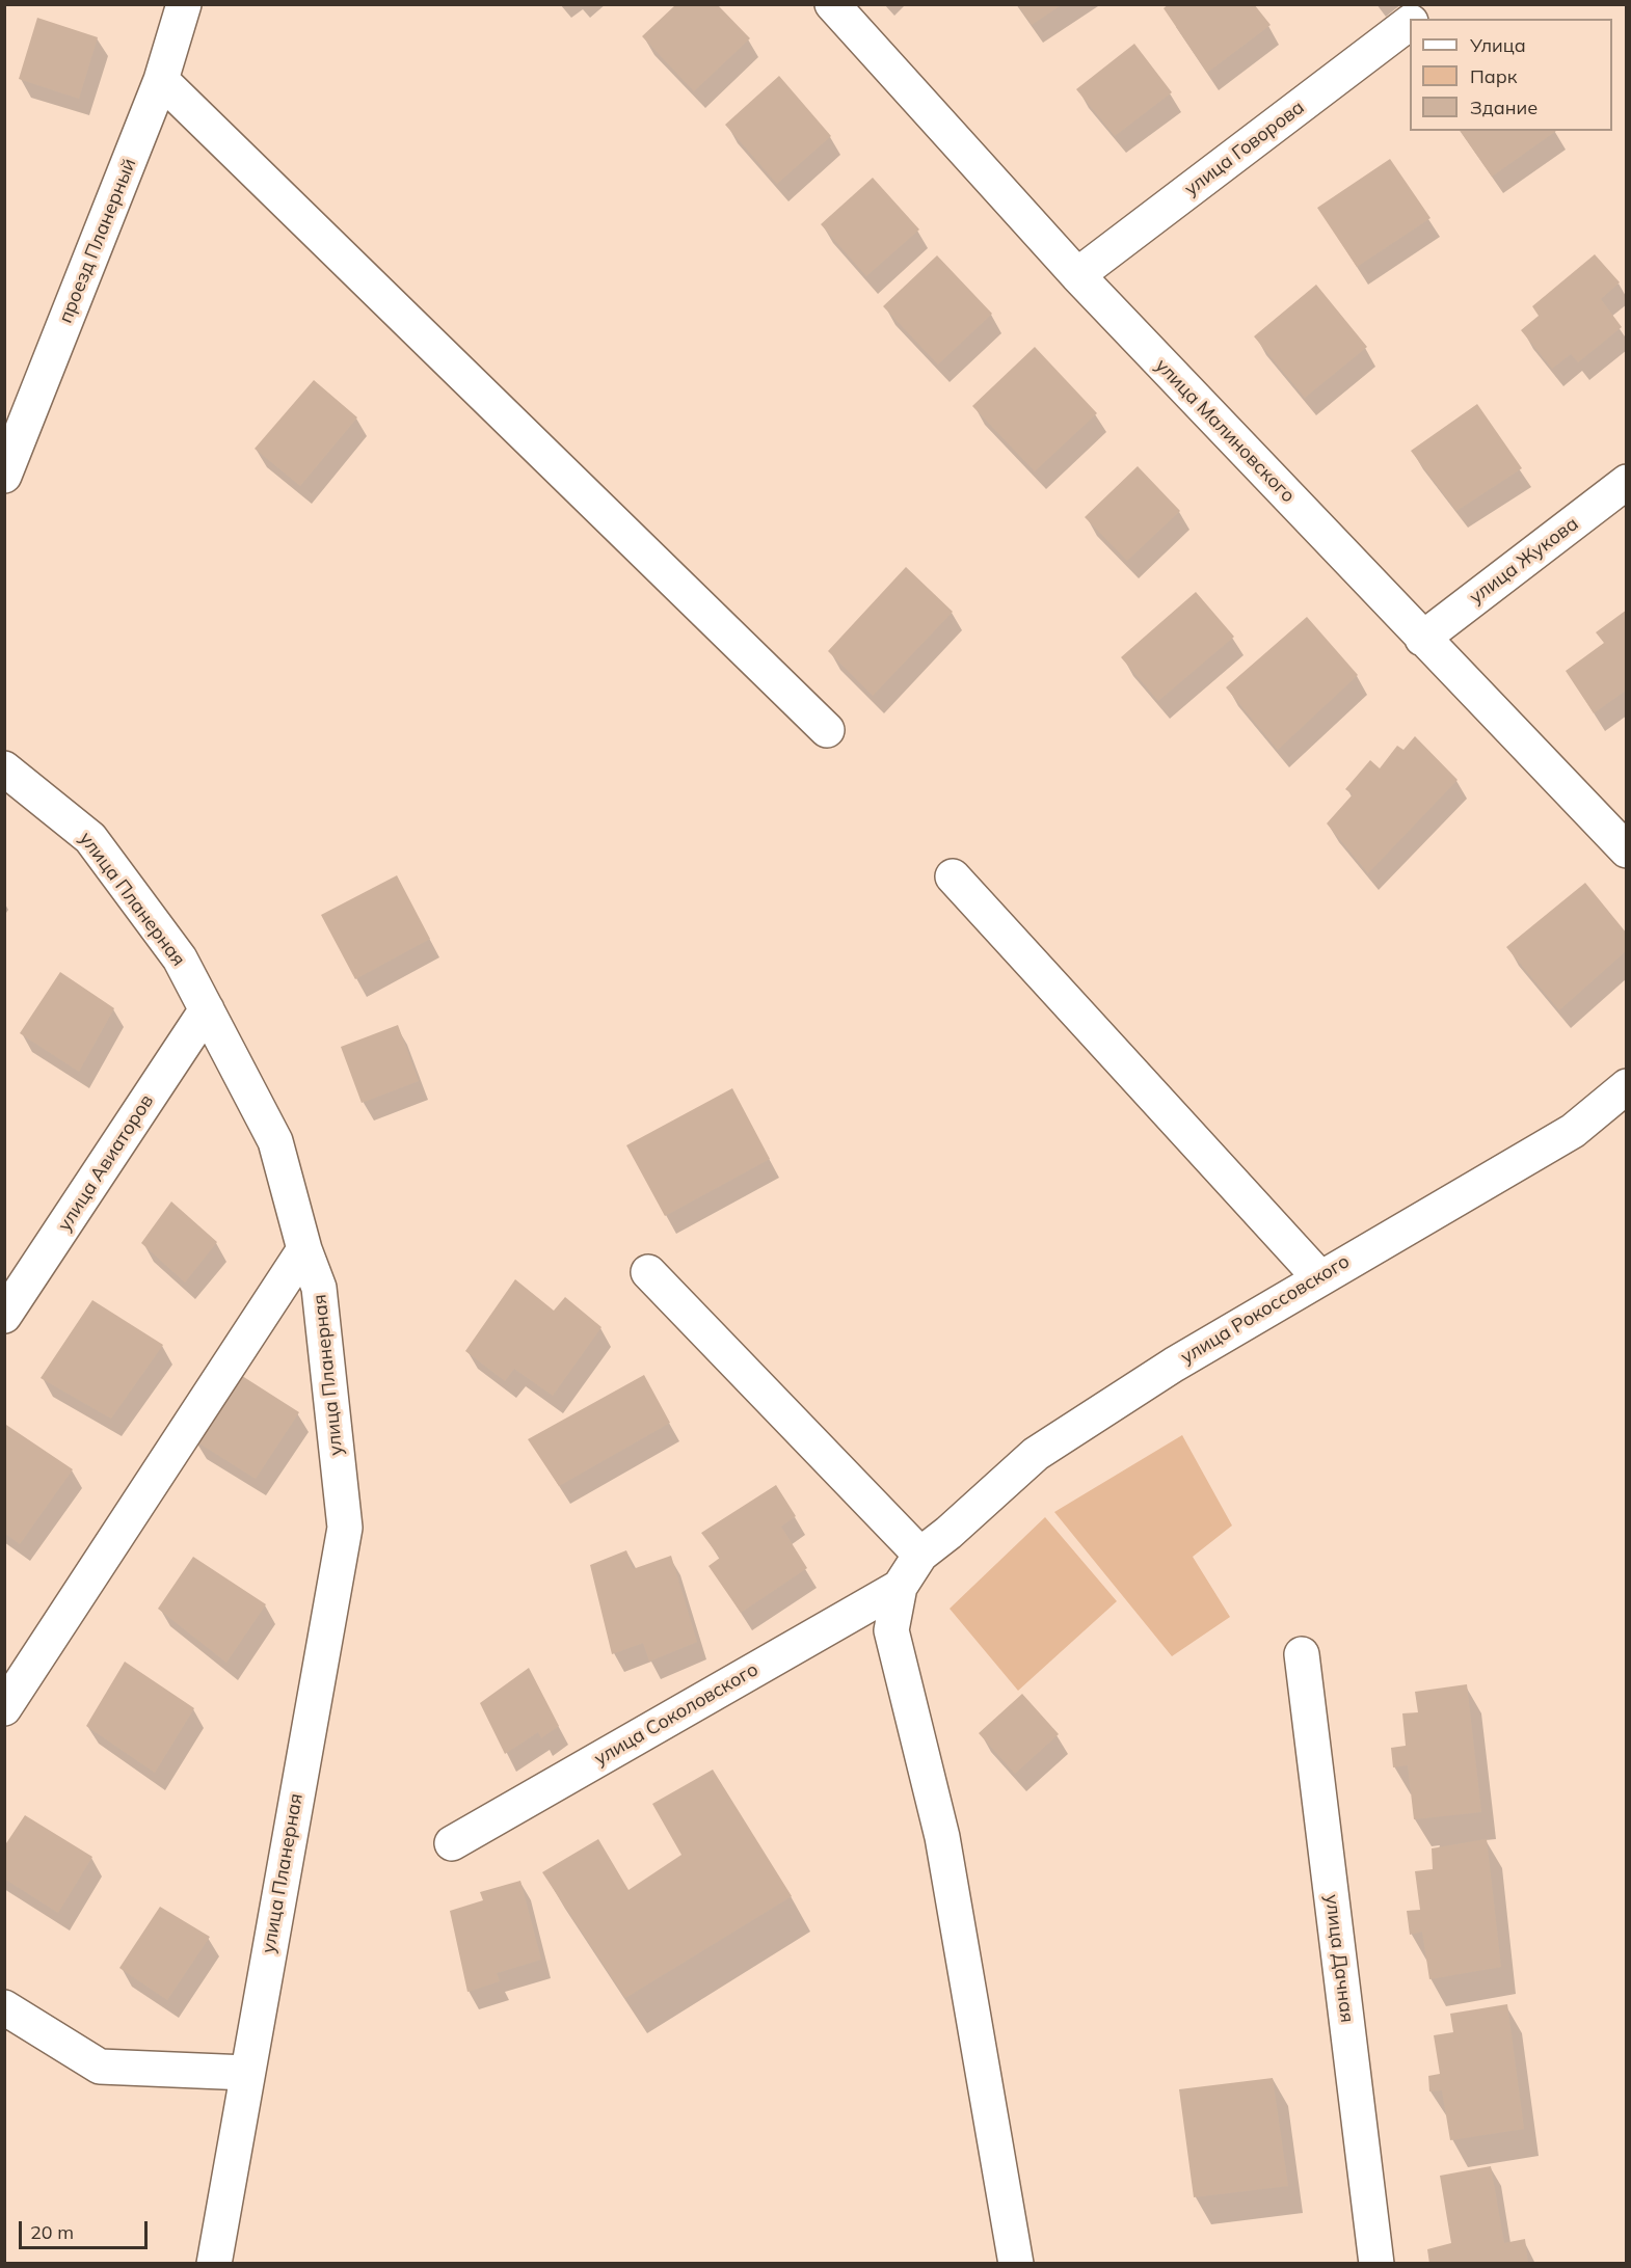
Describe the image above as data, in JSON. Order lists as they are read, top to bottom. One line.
{"streets":{"street":["улица Говорова","проезд Планерный","улица Малиновского","улица Жукова","улица Планерная","улица Авиаторов","улица Рокоссовского","улица Соколовского","улица Дачная"]},"crossings":[["улица Говорова","улица Малиновского"],["улица Малиновского","улица Жукова"],["улица Планерная","улица Авиаторов"],["улица Рокоссовского","улица Соколовского"]],"legend":["Улица","Парк","Здание"],"scale_bar":"20 m"}
